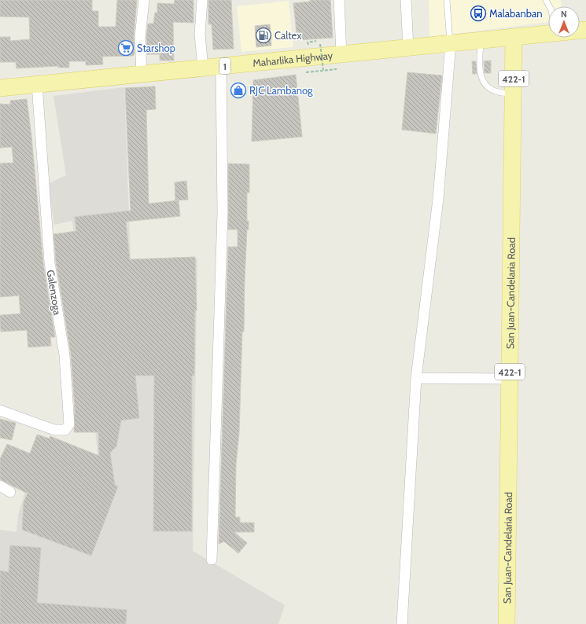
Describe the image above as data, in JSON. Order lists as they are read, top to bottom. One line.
{"streets":{"main road":["Maharlika Highway","1","422-1","San Juan-Candelaria Road"],"street":["Galenzoga"]},"crossings":[["Maharlika Highway","Galenzoga"],["Maharlika Highway","San Juan-Candelaria Road"]],"places":{"bus stop":["Malabanban"],"fuel station":["Caltex"],"supermarket":["Starshop"],"shop":["RJC Lambanog"]},"north":"top"}
